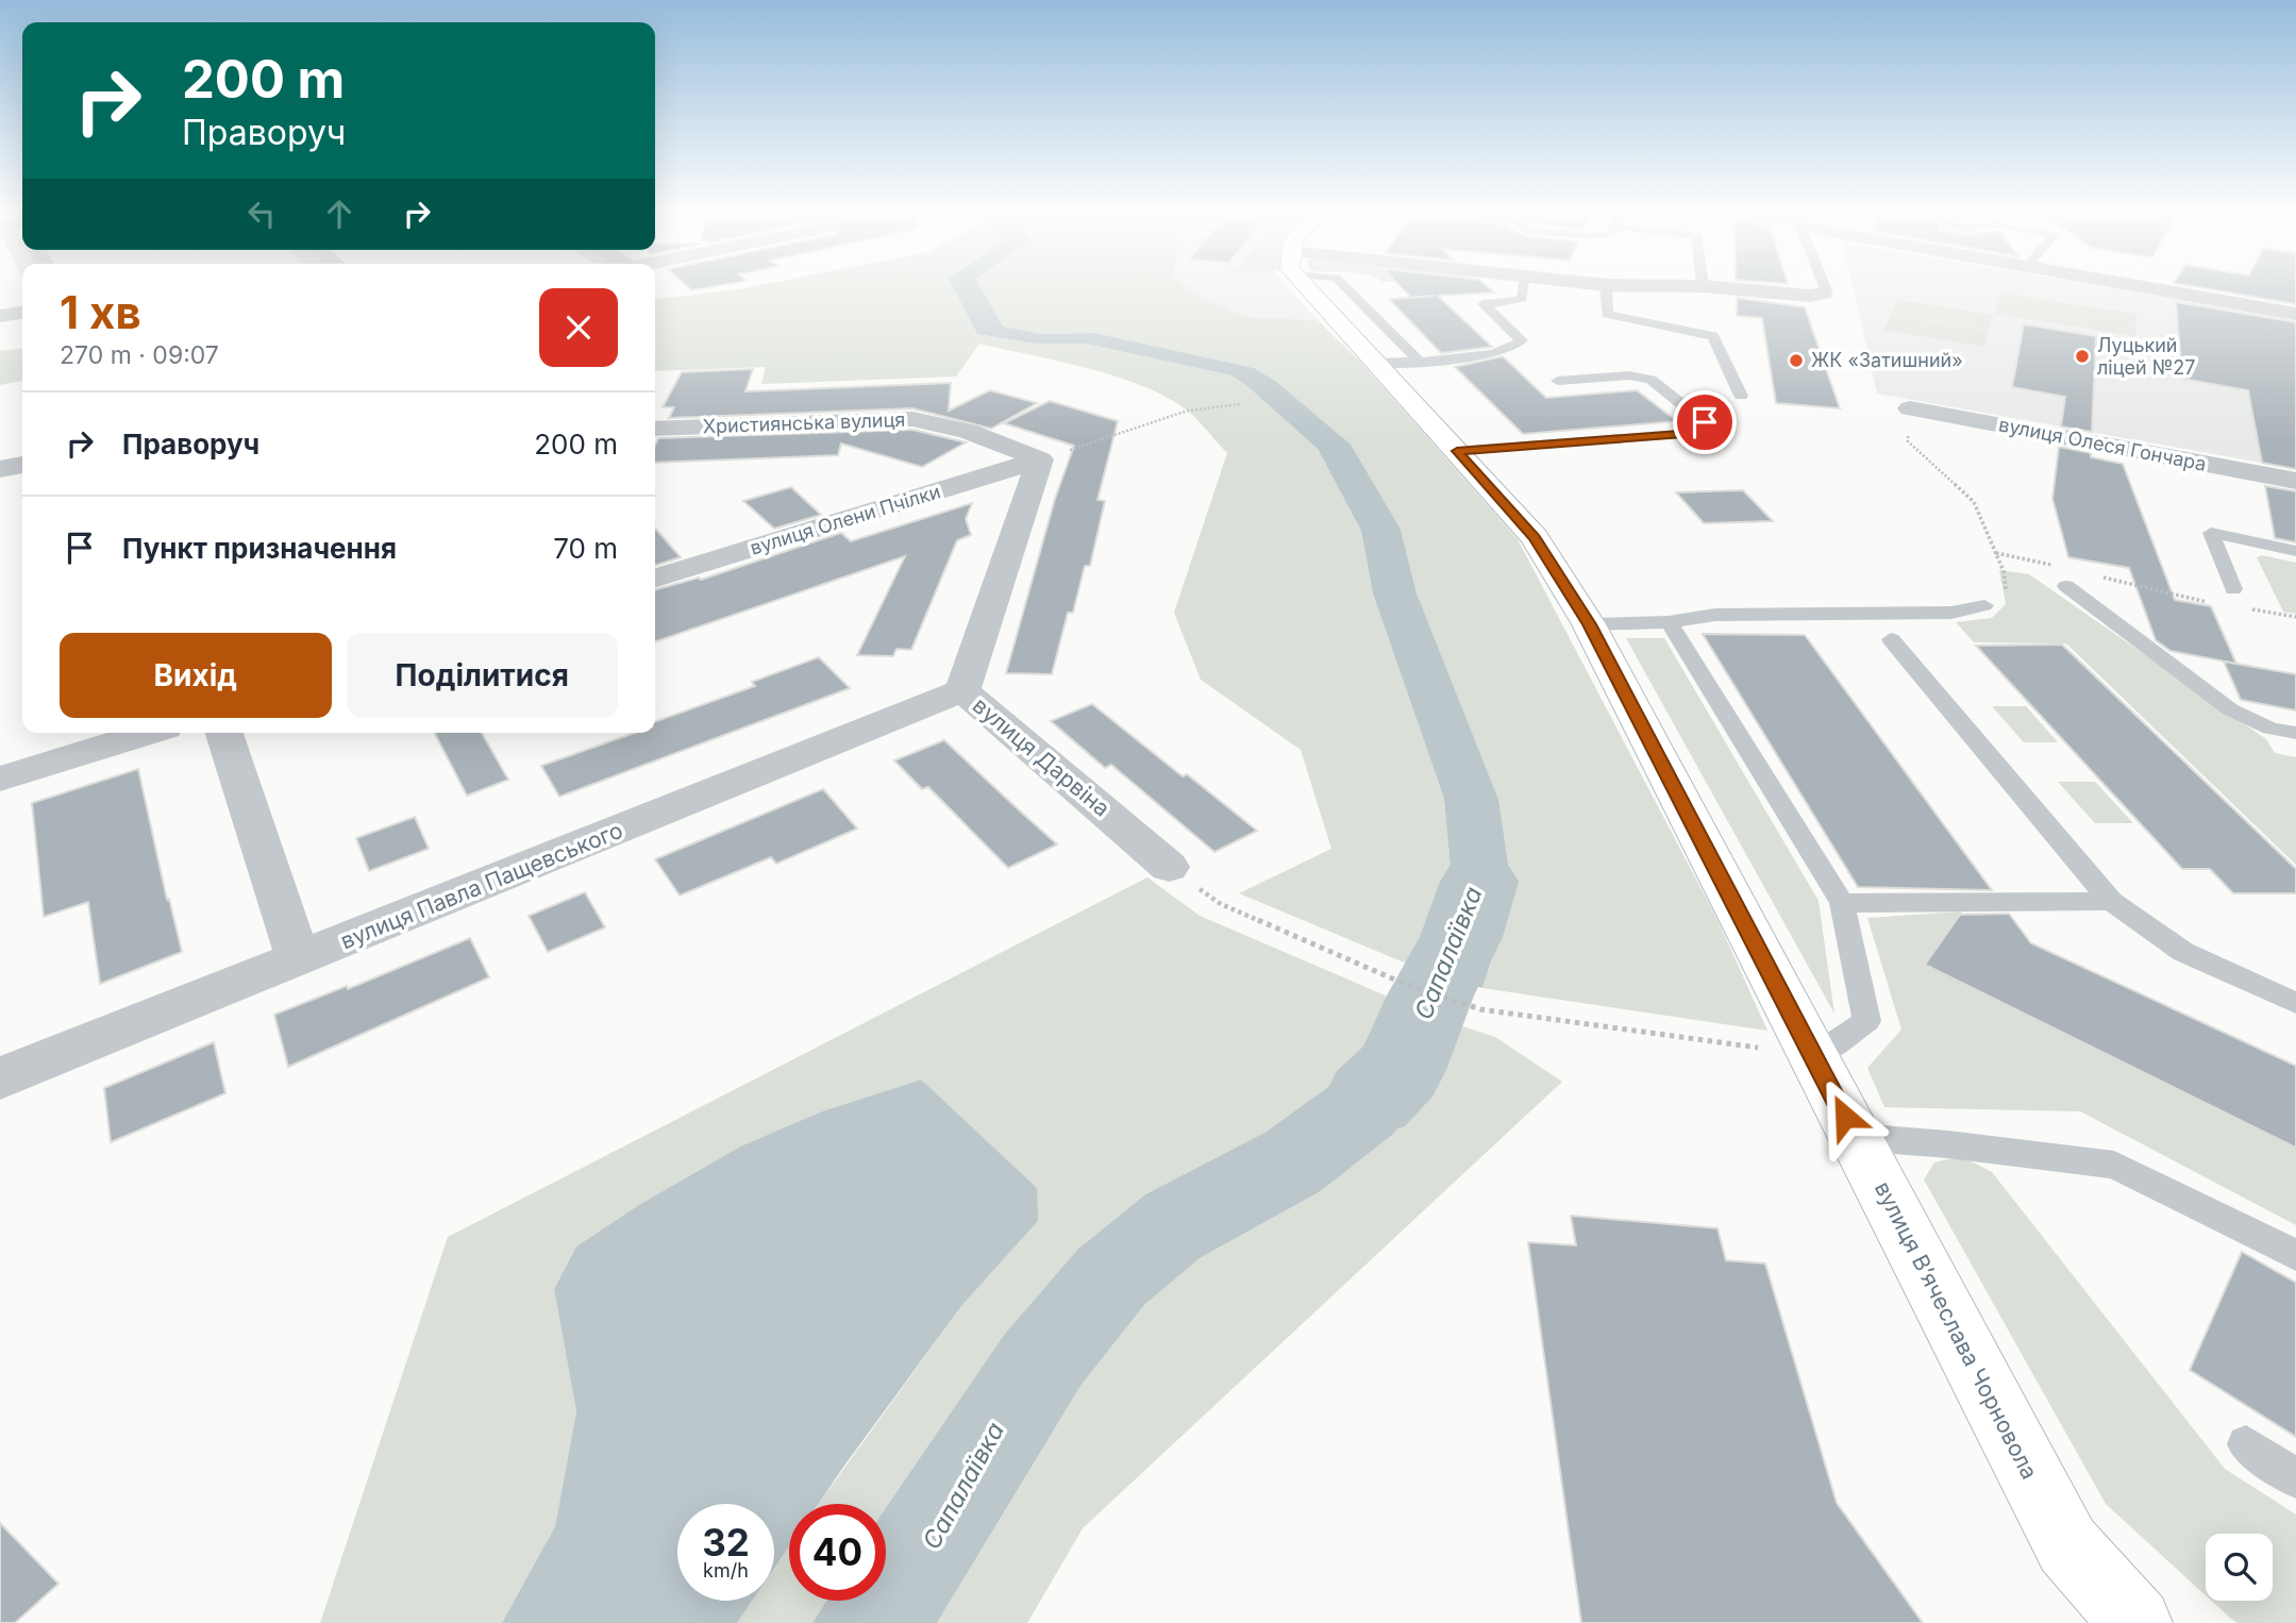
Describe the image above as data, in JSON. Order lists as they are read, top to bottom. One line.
{"streets":{"street":["Християнська вулиця","вулиця Олеся Гончара","вулиця Олени Пчілки","вулиця Дарвіна","вулиця Павла Пащевського","вулиця Вʼячеслава Чорновола"]},"crossings":[["Християнська вулиця","вулиця Олени Пчілки"],["Християнська вулиця","вулиця Дарвіна"],["вулиця Олени Пчілки","вулиця Дарвіна"],["вулиця Дарвіна","вулиця Павла Пащевського"]],"water":["Сапалаївка"],"places":["Луцький ліцей №27","ЖК «Затишний»"],"page":{"turn":["200 m","Праворуч"],"heading":["1 хв","270 m · 09:07"],"list":[{"name":"Праворуч","value":"200 m"},{"name":"Пункт призначення","value":"70 m"}],"buttons":["Вихід","Поділитися"],"speed":"32 km/h","limit":"40"}}
